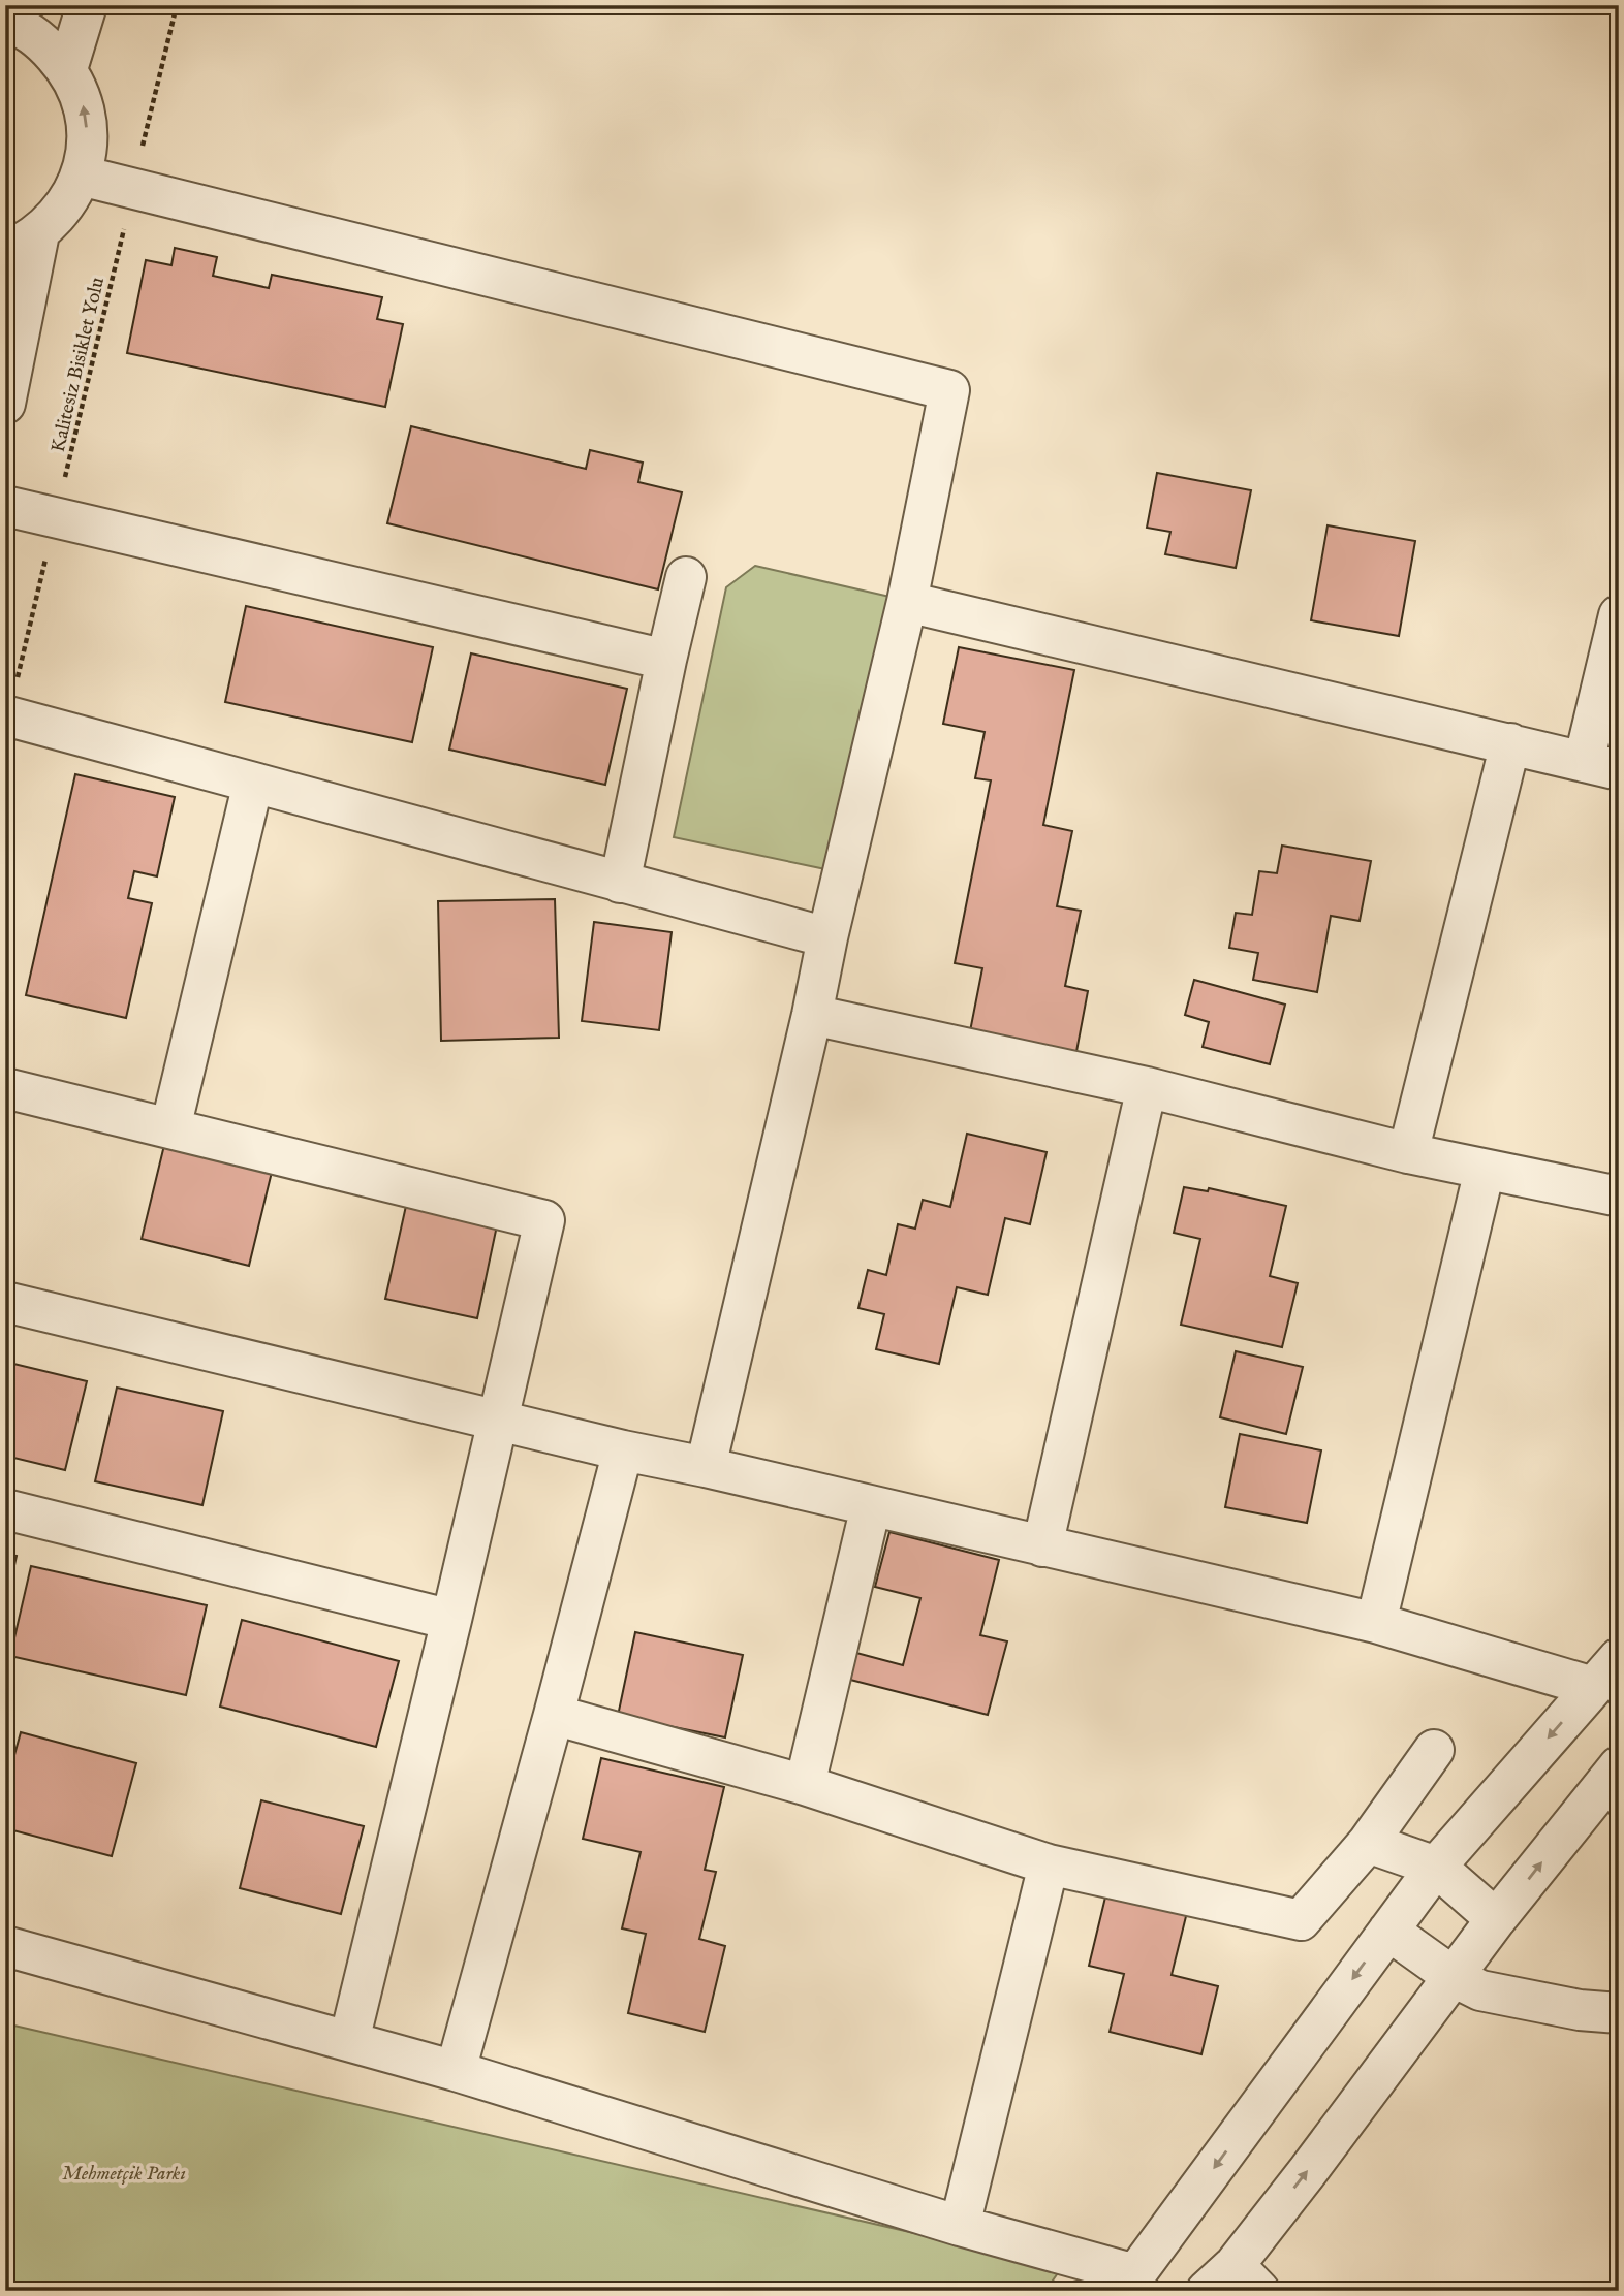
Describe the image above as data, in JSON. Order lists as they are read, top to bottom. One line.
{"streets":{"path":["Kalitesiz Bisiklet Yolu"]},"parks":["Mehmetçik Parkı"]}
